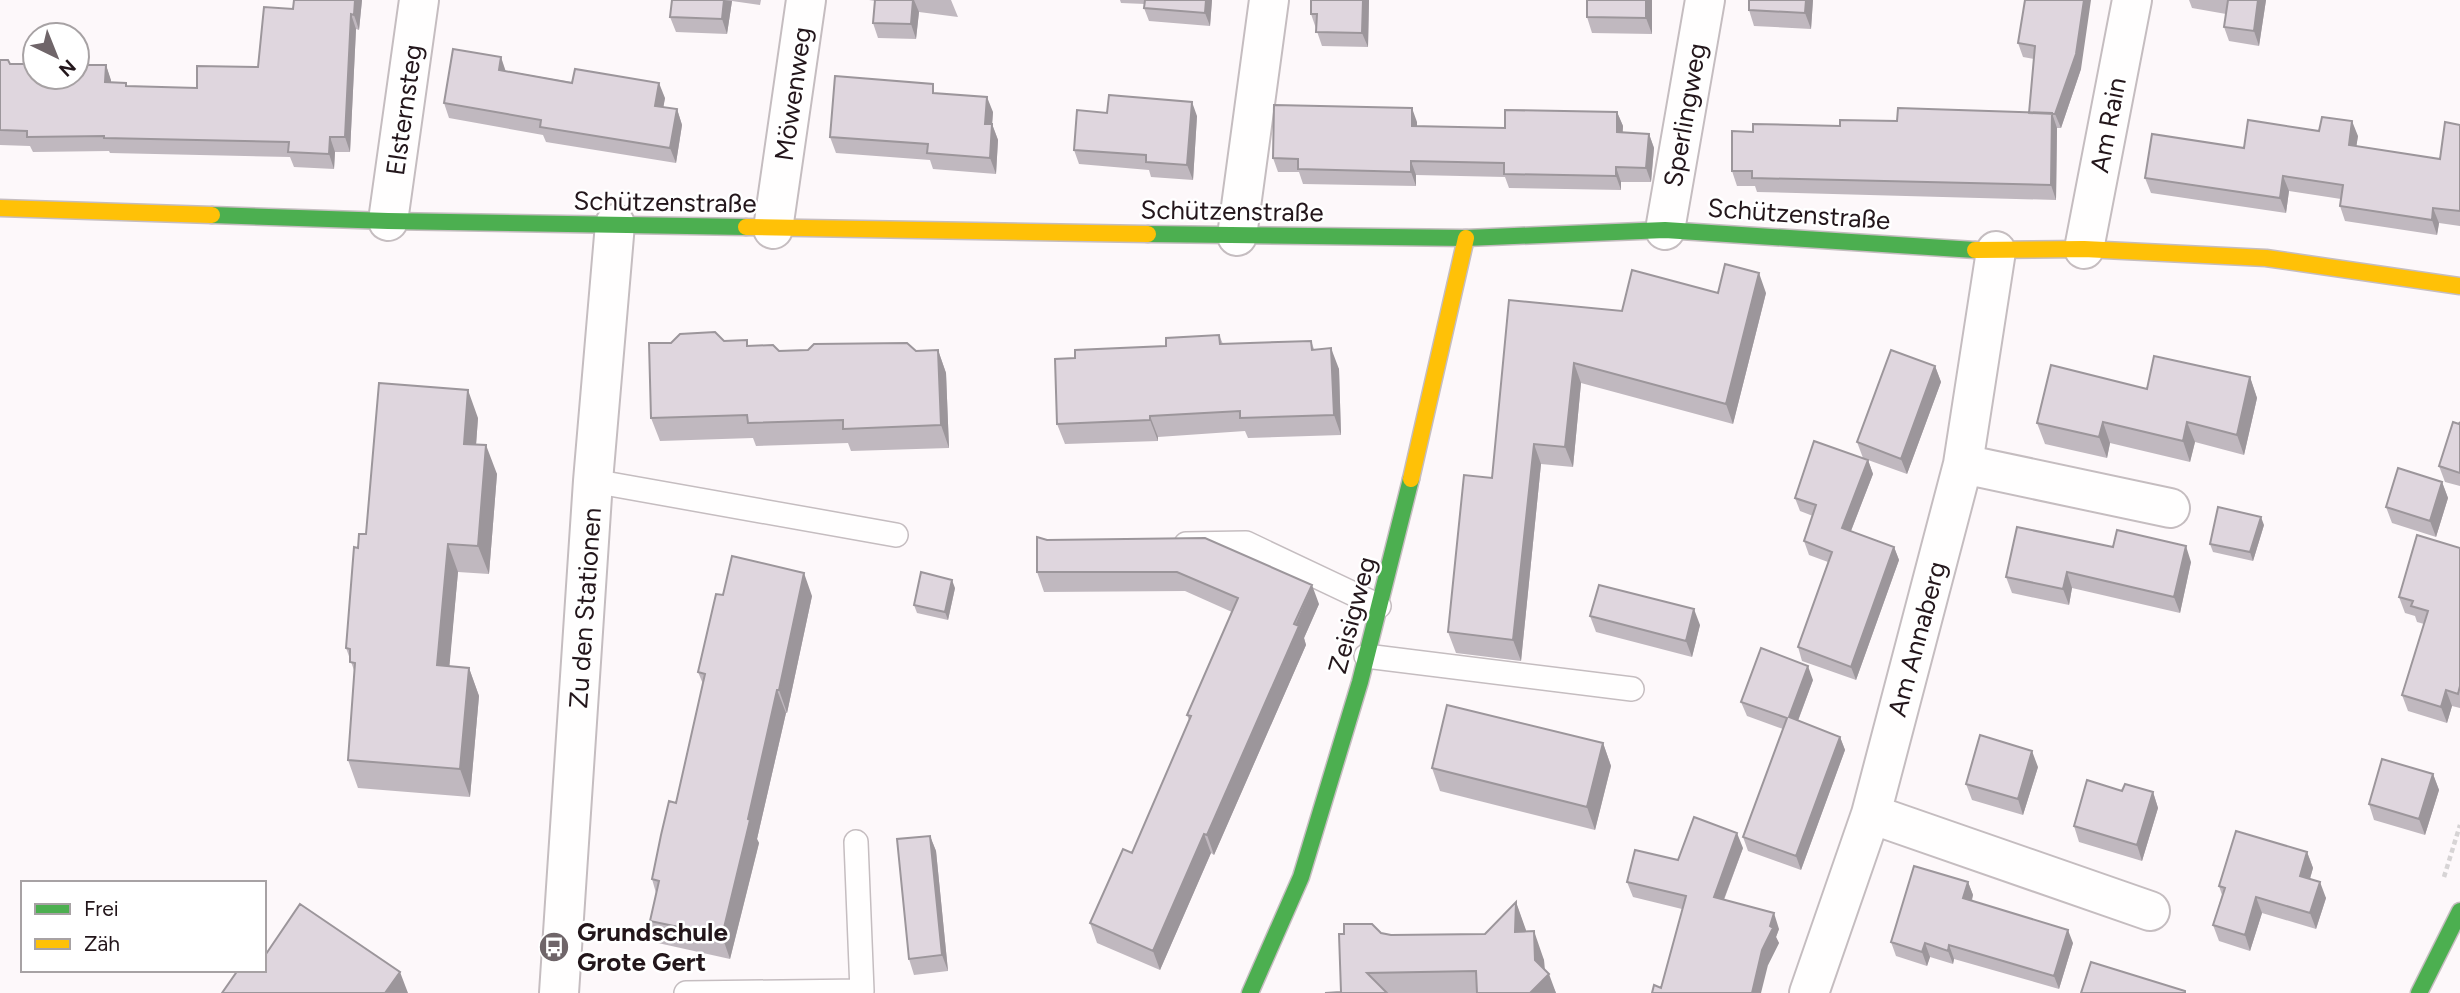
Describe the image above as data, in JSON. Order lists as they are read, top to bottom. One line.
{"streets":{"street":["Möwenweg","Elsternsteg","Sperlingweg","Am Rain","Schützenstraße","Zu den Stationen","Zeisigweg","Am Annaberg"]},"crossings":[["Möwenweg","Schützenstraße"],["Elsternsteg","Schützenstraße"],["Sperlingweg","Schützenstraße"],["Am Rain","Schützenstraße"],["Schützenstraße","Zu den Stationen"],["Schützenstraße","Zeisigweg"],["Schützenstraße","Am Annaberg"]],"places":{"bus stop":["Grundschule Grote Gert"]},"legend":["Frei","Zäh"],"north":"bottom right"}
